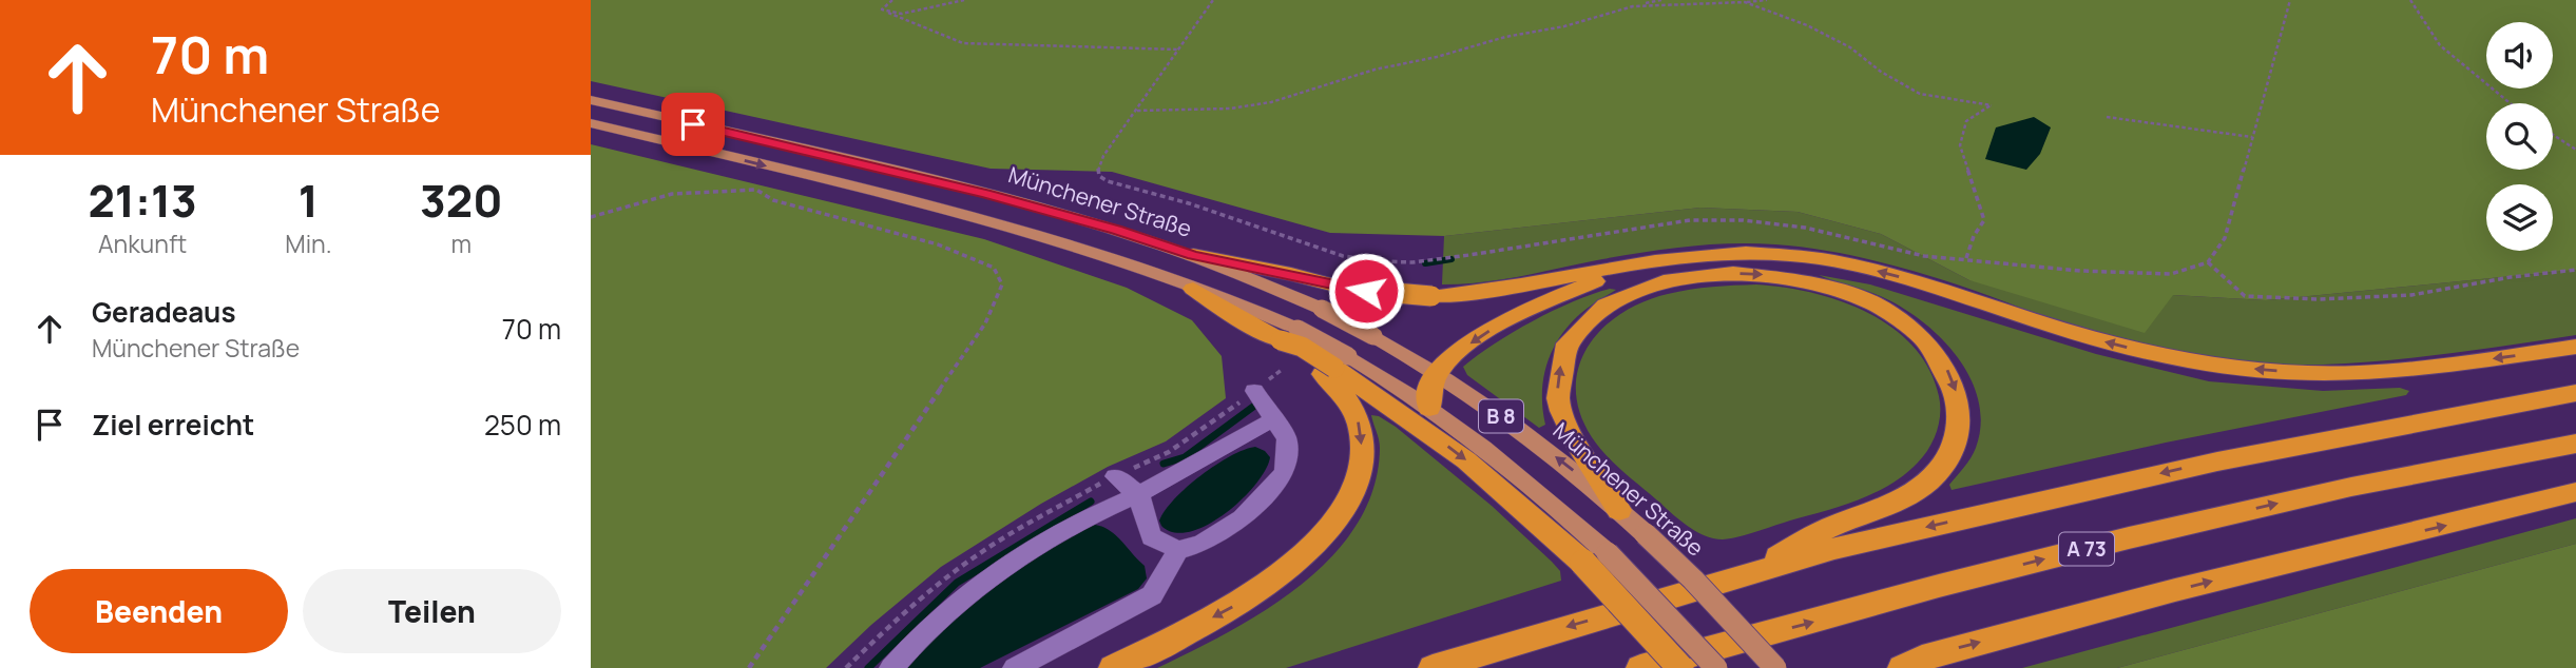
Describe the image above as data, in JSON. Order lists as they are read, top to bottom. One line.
{"streets":{"highway":["A 73"],"main road":["Münchener Straße","B 8"]},"page":{"turn":["70 m","Münchener Straße"],"eta":["21:13","Ankunft","1","Min.","320","m"],"list":[{"name":"Geradeaus","note":"Münchener Straße","value":"70 m"},{"name":"Ziel erreicht","value":"250 m"}],"buttons":["Beenden","Teilen"]}}
